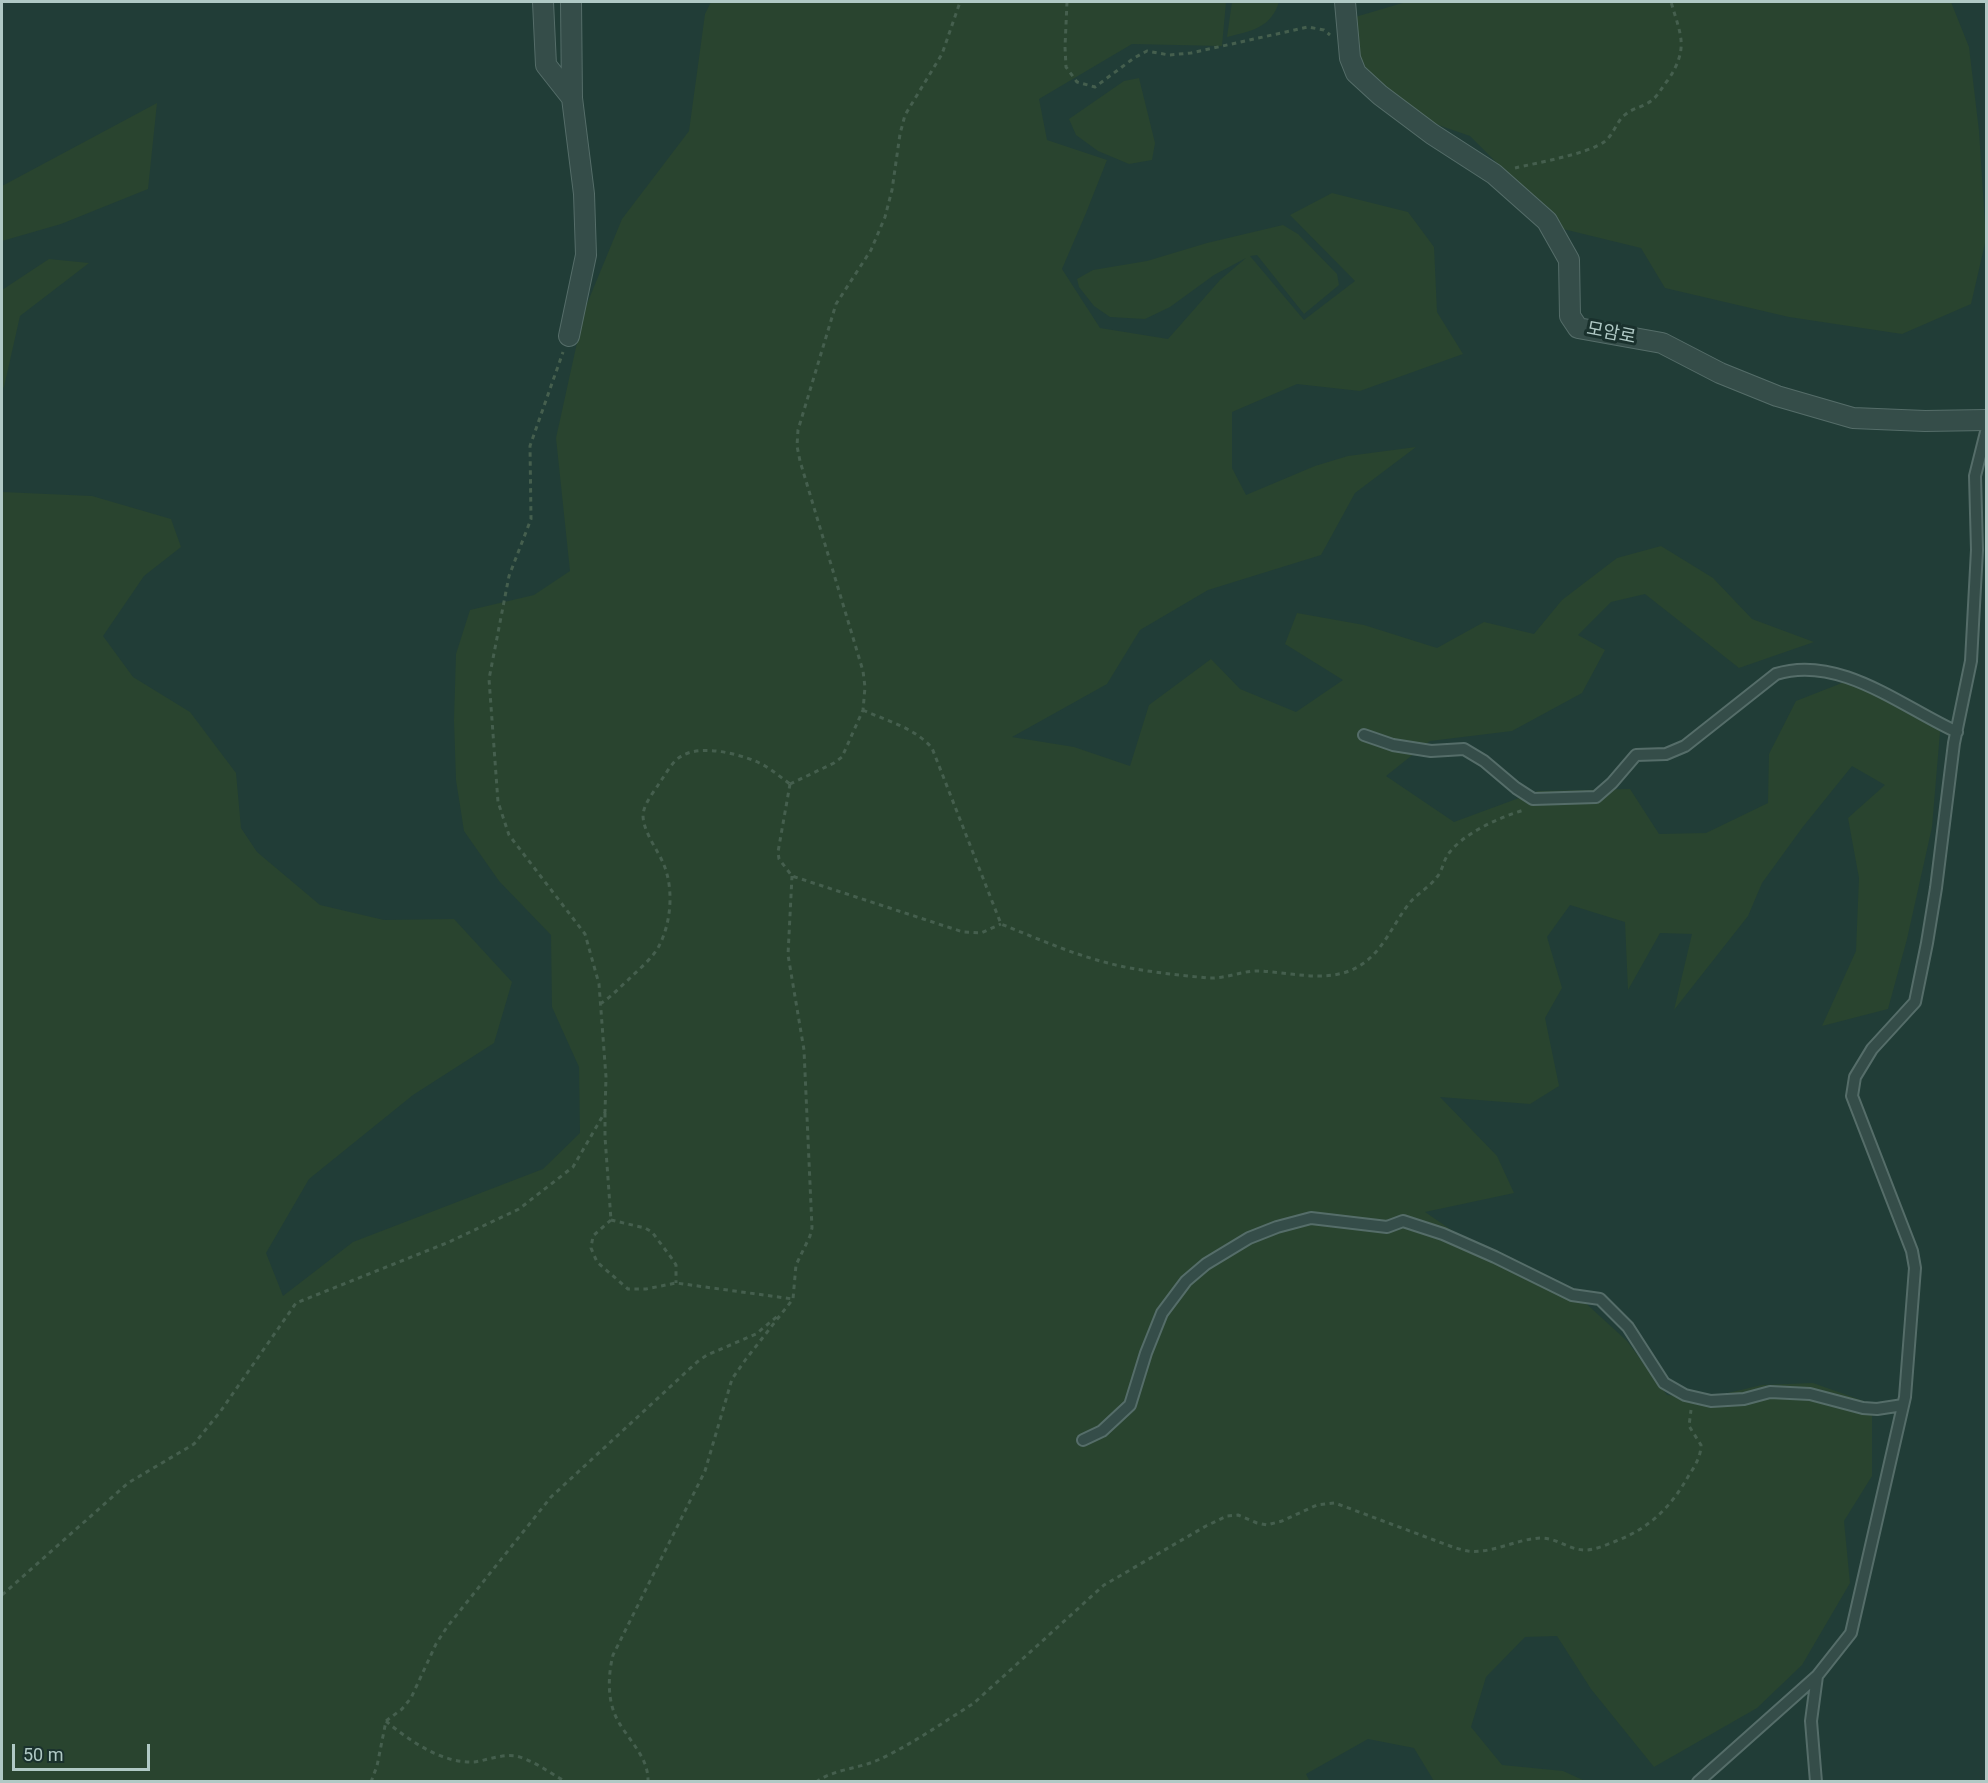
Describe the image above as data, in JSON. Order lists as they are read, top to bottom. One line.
{"streets":{"street":["모암로"]},"scale_bar":"50 m"}
